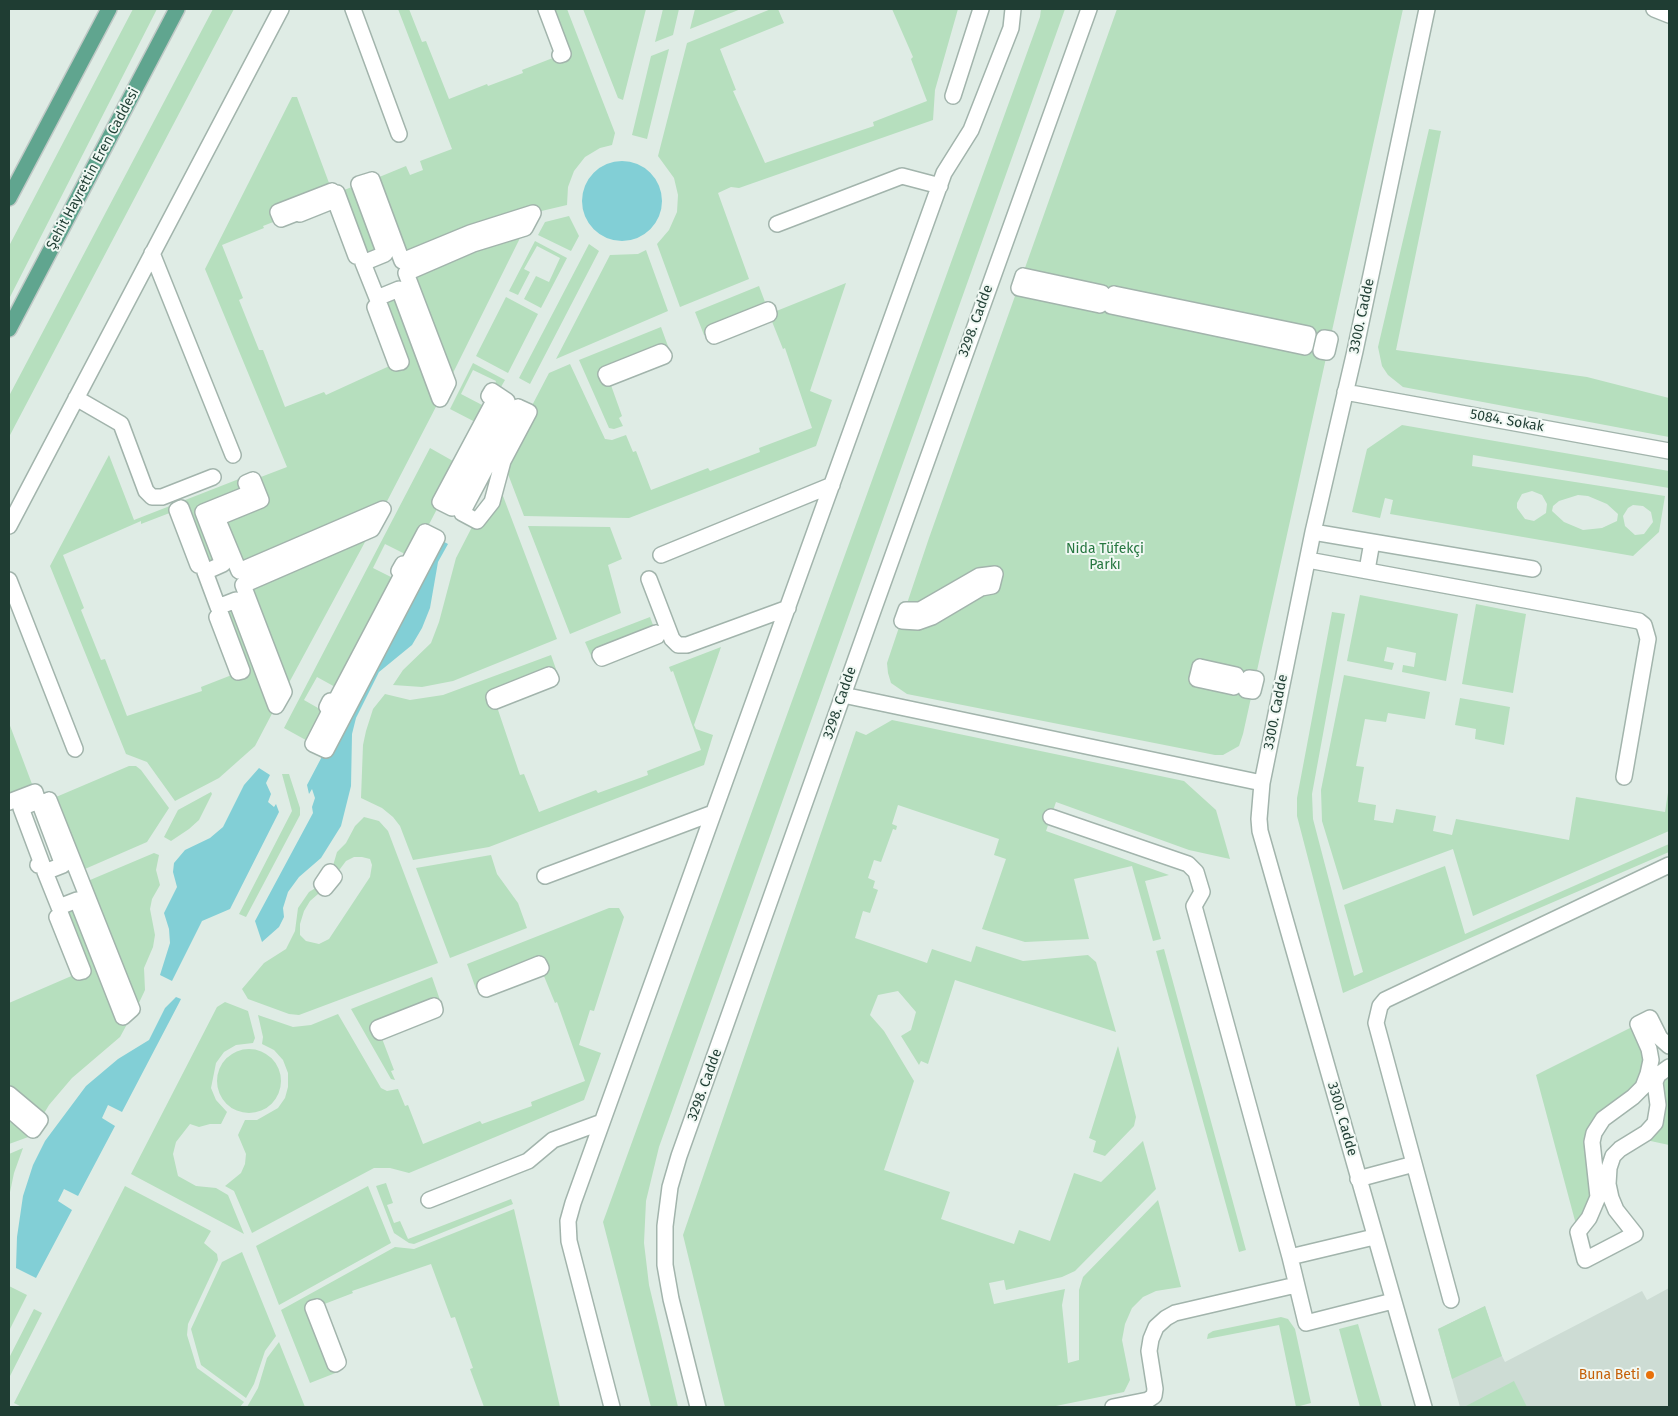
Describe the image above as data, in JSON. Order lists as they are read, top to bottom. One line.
{"streets":{"main road":["Şehit Hayrettin Eren Caddesi"],"street":["3300. Cadde","3298. Cadde","5084. Sokak"]},"crossings":[["3300. Cadde","5084. Sokak"]],"parks":["Nida Tüfekçi Parkı"],"places":["Buna Beti"]}
